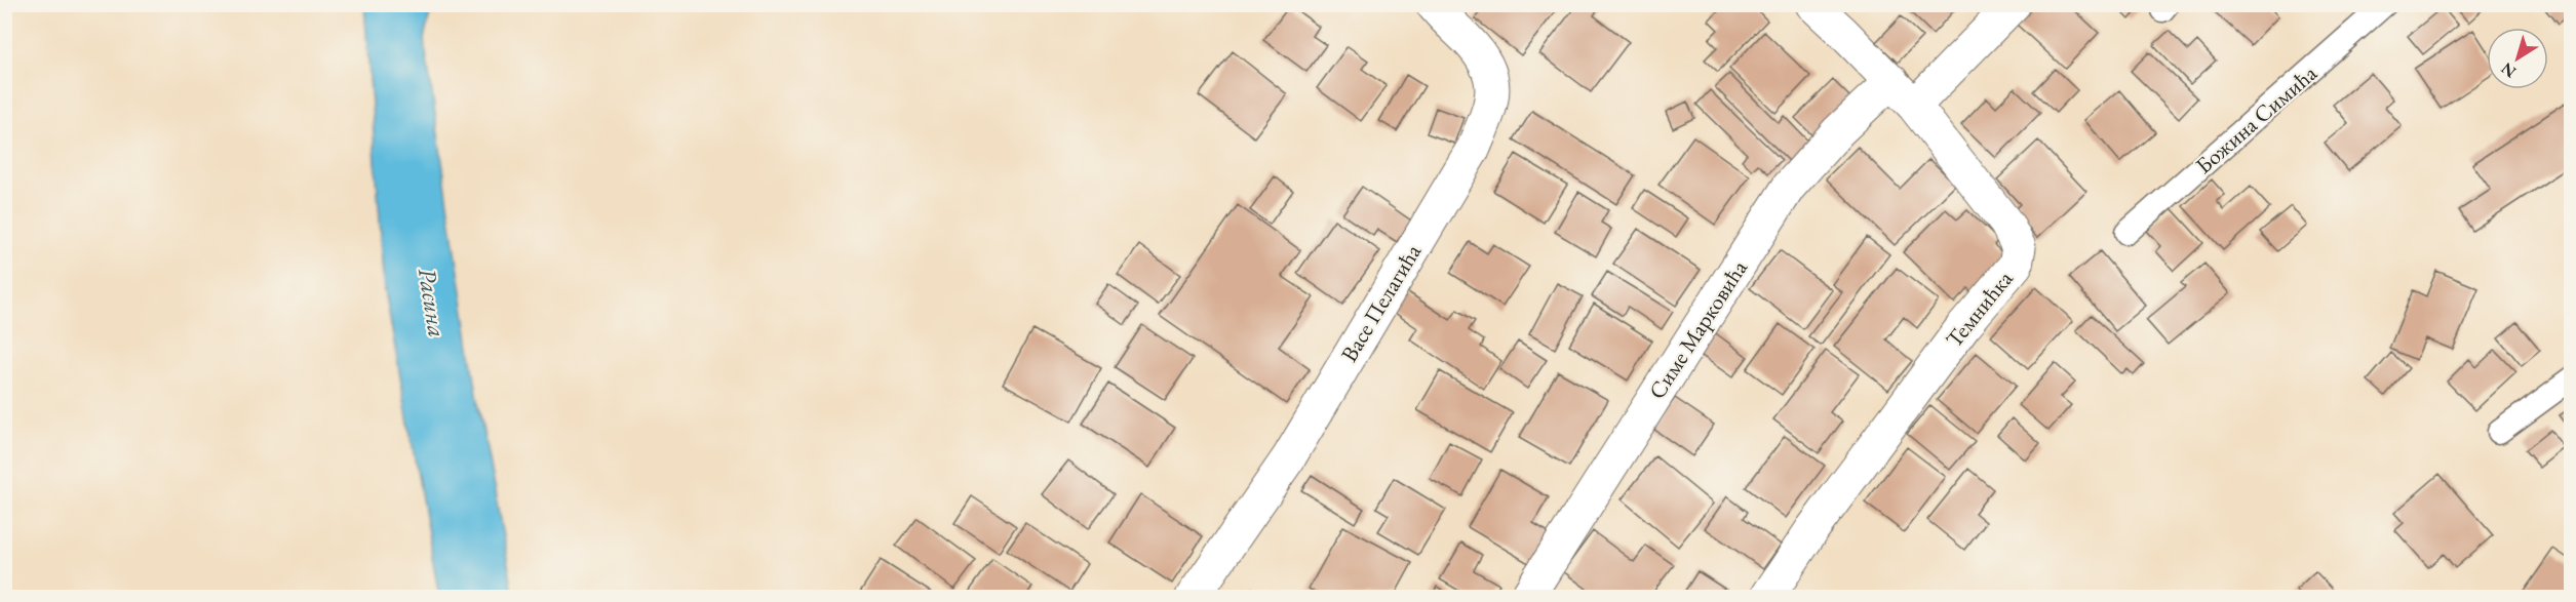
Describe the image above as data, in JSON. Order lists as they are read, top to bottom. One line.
{"streets":{"street":["Васе Пелагића","Темнићка","Симе Марковића"],"lane":["Божина Симића"]},"crossings":[["Темнићка","Симе Марковића"]],"water":["Расина"],"north":"bottom left"}
